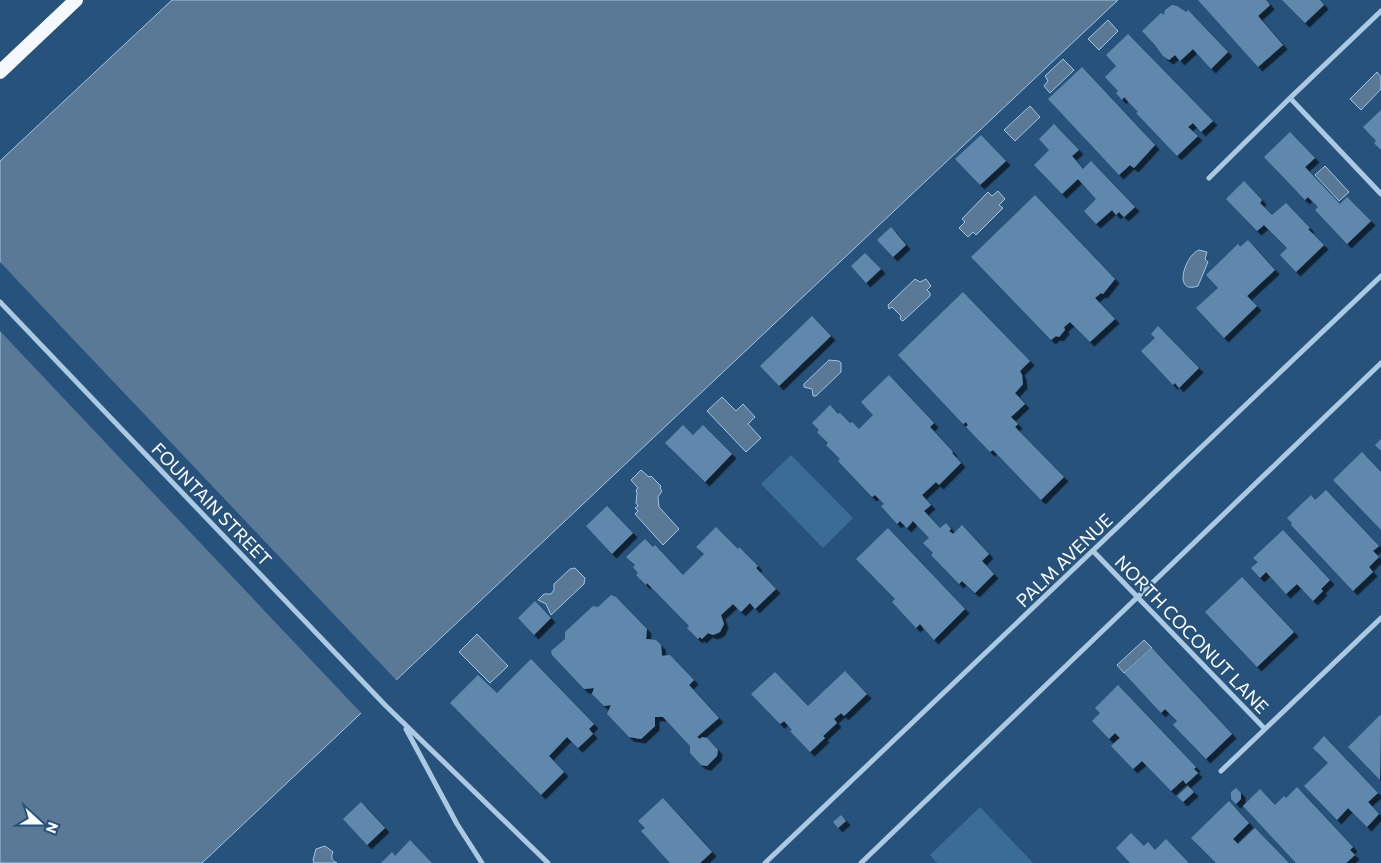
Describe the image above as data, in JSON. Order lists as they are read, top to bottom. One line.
{"streets":{"street":["FOUNTAIN STREET","PALM AVENUE","NORTH COCONUT LANE"]},"crossings":[["PALM AVENUE","NORTH COCONUT LANE"]],"north":"right"}
